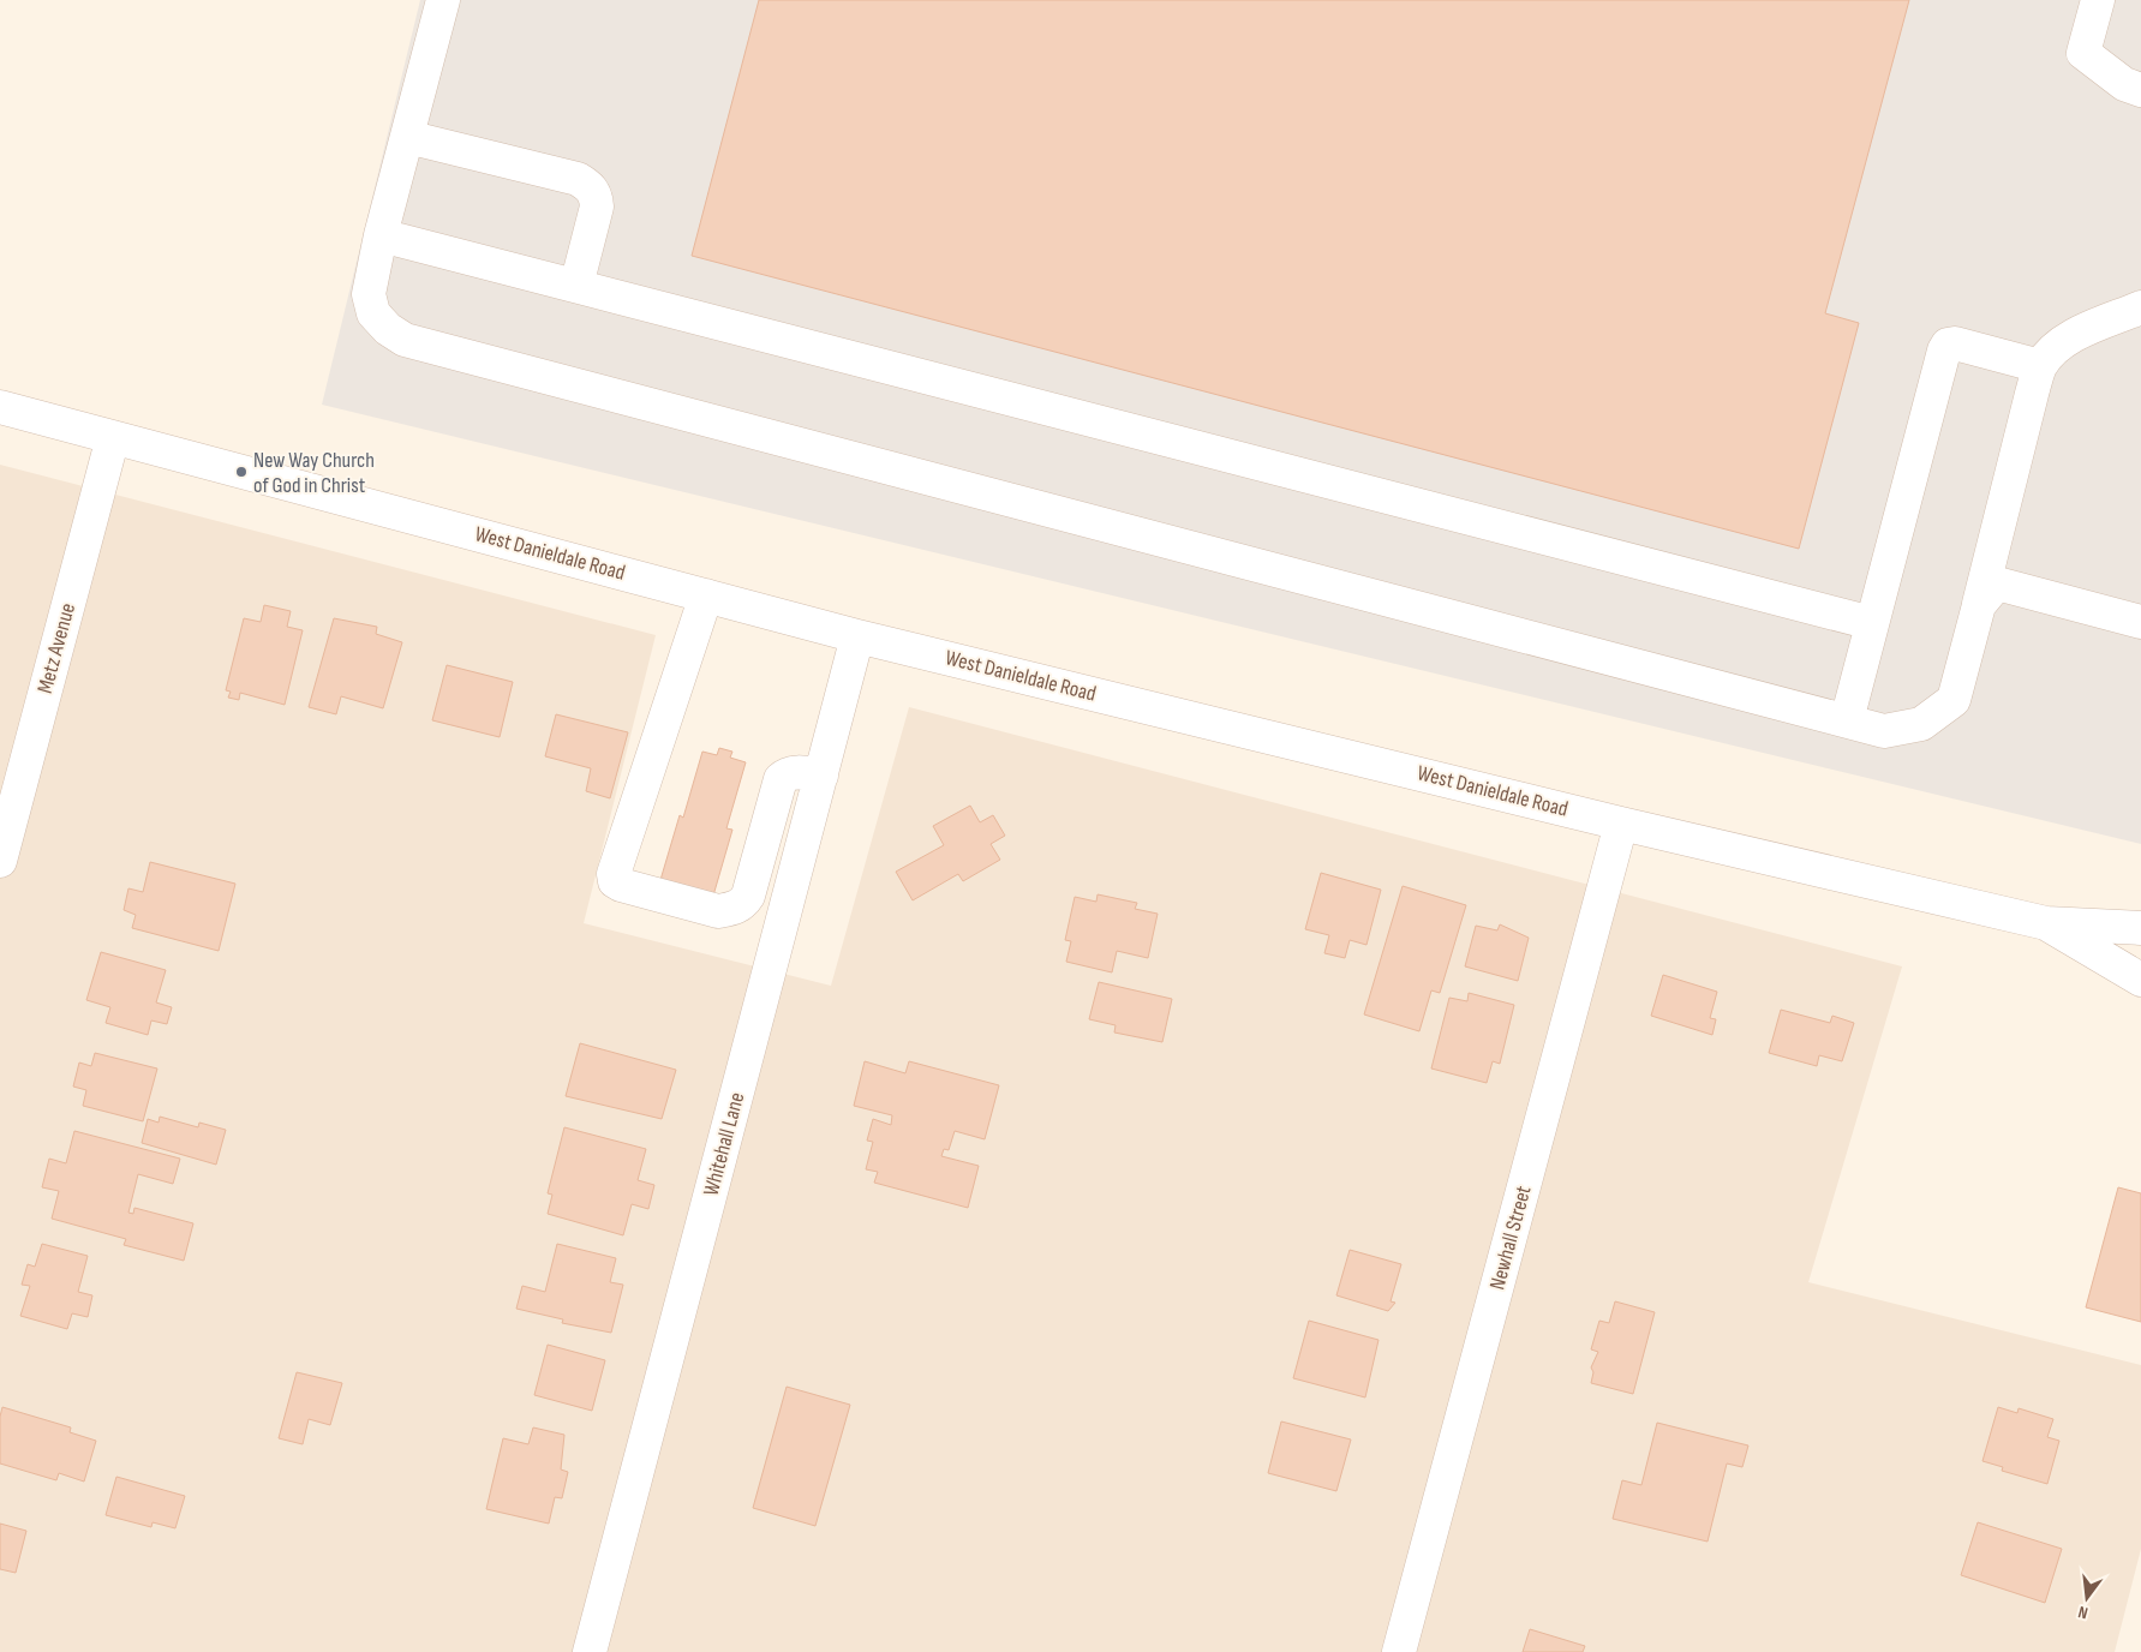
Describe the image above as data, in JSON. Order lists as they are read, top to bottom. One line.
{"streets":{"street":["West Danieldale Road","Metz Avenue","Whitehall Lane","Newhall Street"]},"crossings":[["West Danieldale Road","Metz Avenue"],["West Danieldale Road","Whitehall Lane"],["West Danieldale Road","Newhall Street"]],"places":["New Way Church of God in Christ"],"north":"bottom"}
